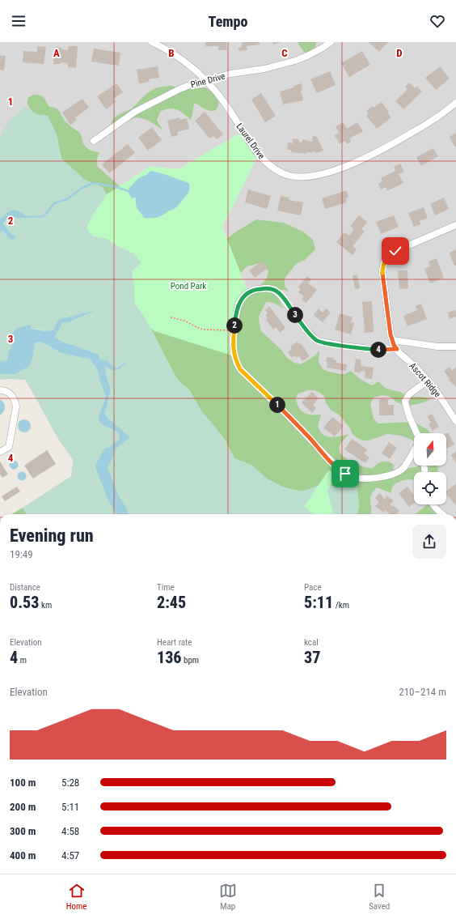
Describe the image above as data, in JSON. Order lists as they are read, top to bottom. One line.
{"streets":{"street":["Pine Drive","Laurel Drive","Ascot Ridge"]},"crossings":[["Pine Drive","Laurel Drive"]],"parks":["Pond Park"],"north":"top","page":{"header":"Tempo","pins":["3","2","4","1"],"heading":["Evening run","19:49"],"stats":[["Distance","0.53 km"],["Time","2:45"],["Pace","5:11 /km"],["Elevation","4 m"],["Heart rate","136 bpm"],["kcal","37"]],"chart":["Elevation","210–214 m"],"list":[{"name":"100 m","note":"5:28"},{"name":"200 m","note":"5:11"},{"name":"300 m","note":"4:58"},{"name":"400 m","note":"4:57"}],"tabs":["Home","Map","Saved"]},"grid":{"columns":["A","B","C","D"],"rows":["1","2","3","4"]}}
